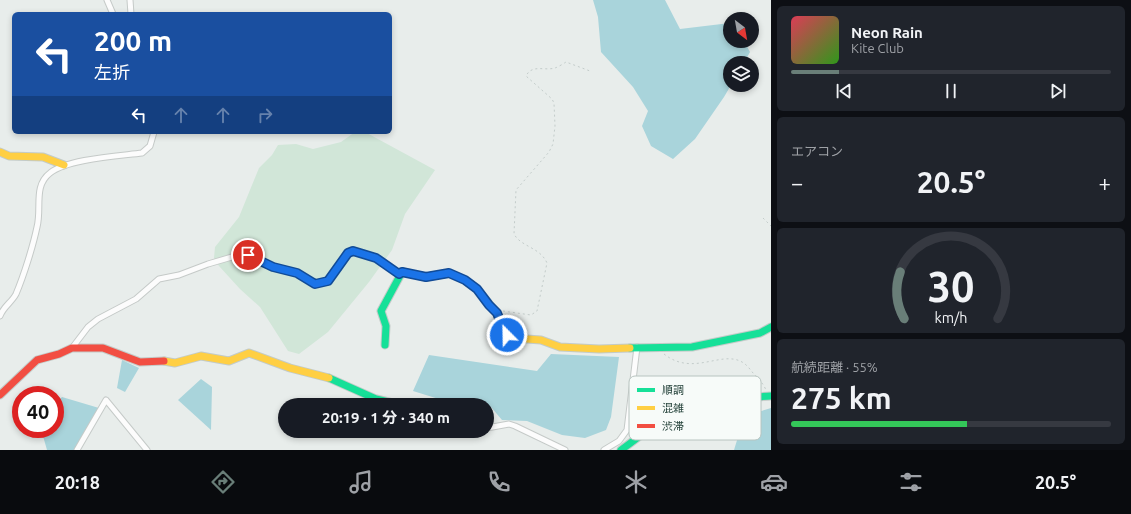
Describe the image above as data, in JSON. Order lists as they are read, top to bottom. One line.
{"legend":["順調","混雑","渋滞"],"north":"bottom right","page":{"turn":["200 m","左折"],"song":["Neon Rain","Kite Club"],"tile":["エアコン",["航続距離 · 55%","275 km"]],"heat":["−","20.5°","+"],"limit":"40","trip":"20:19 · 1 分 · 340 m","tabs":["20:18","20.5°"],"gauge":["30","km/h"]}}
